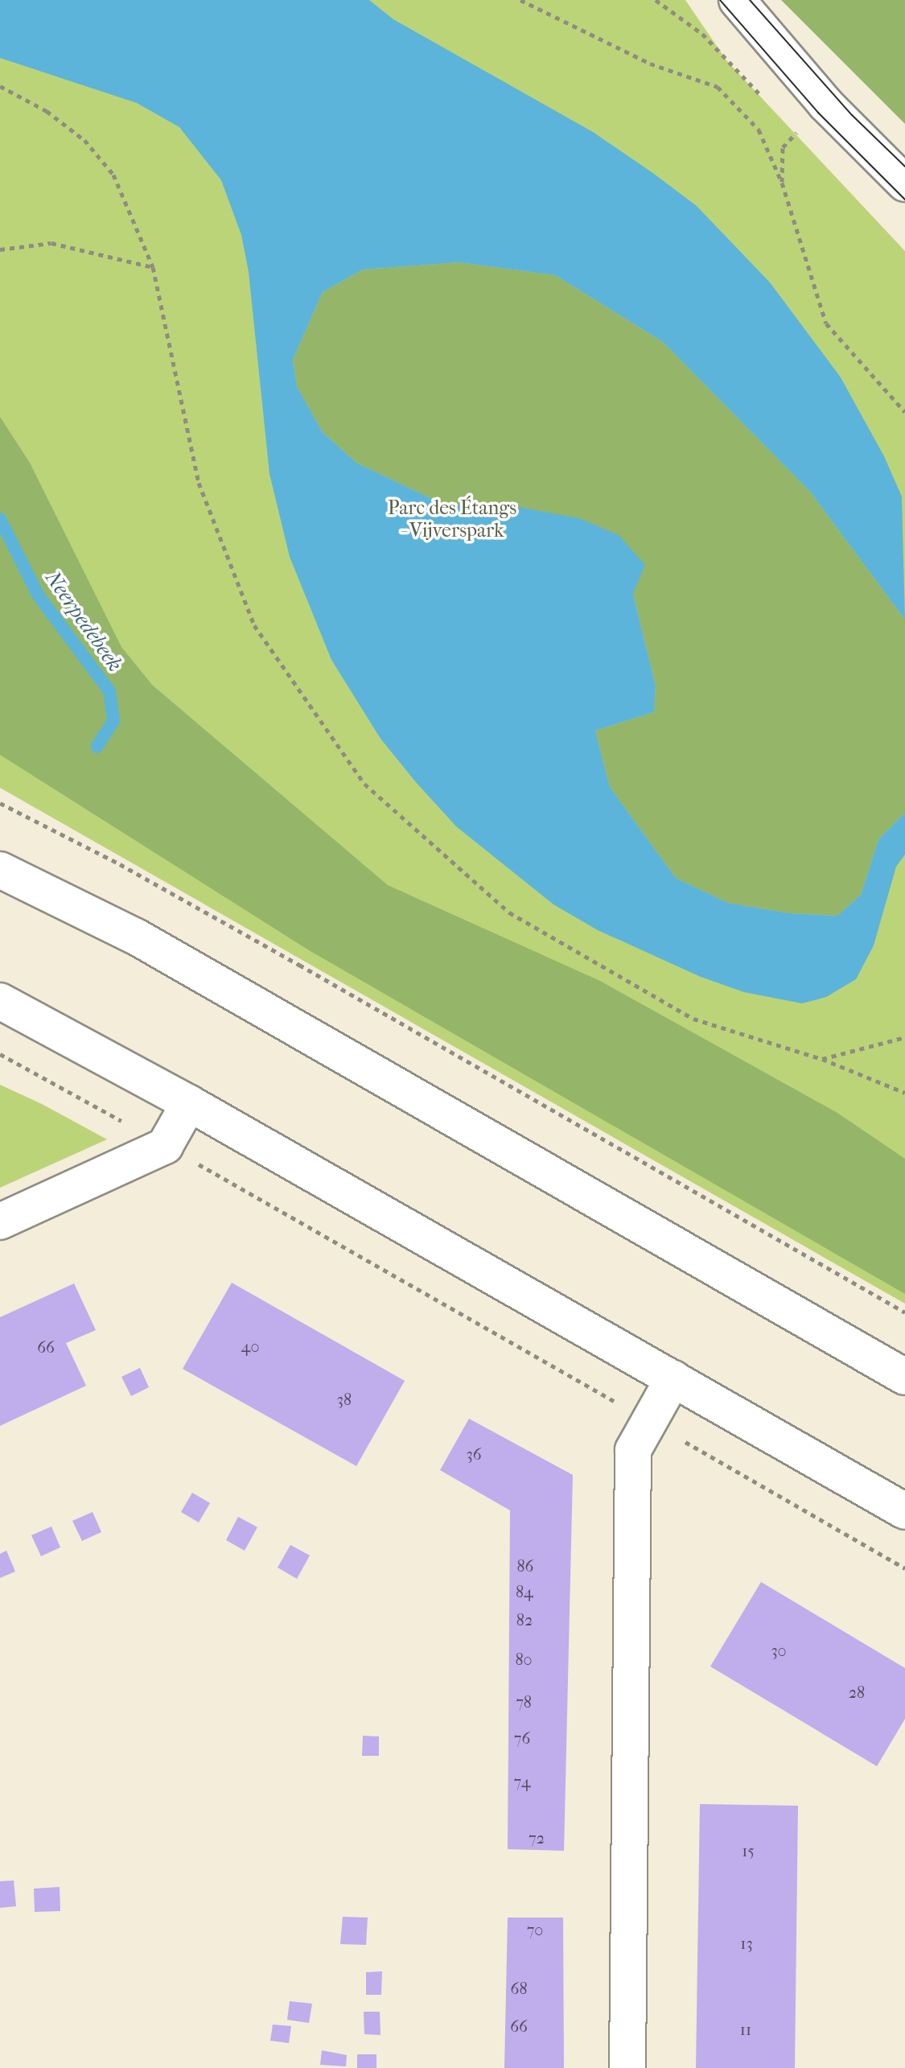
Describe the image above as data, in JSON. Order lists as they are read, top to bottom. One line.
{"water":["Neerpedebeek"],"parks":["Parc des Étangs - Vijverspark"],"house_numbers":["40","66","38","36","86","84","82","30","80","28","78","76","74","72","15","70","13","68","66","11"]}
